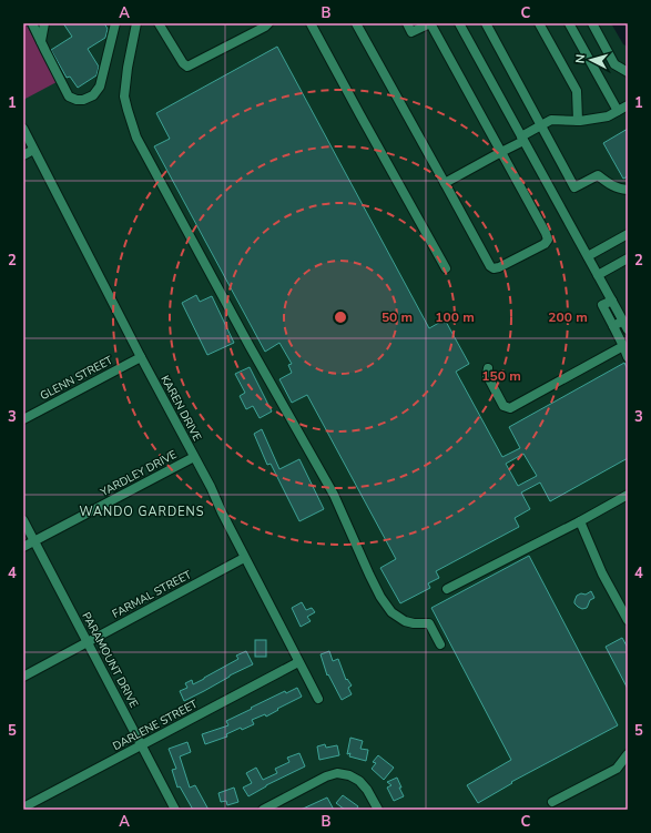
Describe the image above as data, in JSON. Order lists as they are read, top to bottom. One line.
{"streets":{"street":["GLENN STREET","KAREN DRIVE","YARDLEY DRIVE","FARMAL STREET","PARAMOUNT DRIVE","DARLENE STREET"]},"crossings":[["GLENN STREET","KAREN DRIVE"],["KAREN DRIVE","YARDLEY DRIVE"],["KAREN DRIVE","FARMAL STREET"],["KAREN DRIVE","DARLENE STREET"],["YARDLEY DRIVE","PARAMOUNT DRIVE"],["FARMAL STREET","PARAMOUNT DRIVE"],["PARAMOUNT DRIVE","DARLENE STREET"]],"districts":["WANDO GARDENS"],"north":"left","grid":{"columns":["A","B","C"],"rows":["1","2","3","4","5"]},"rings":["50 m","100 m","200 m","150 m"]}
